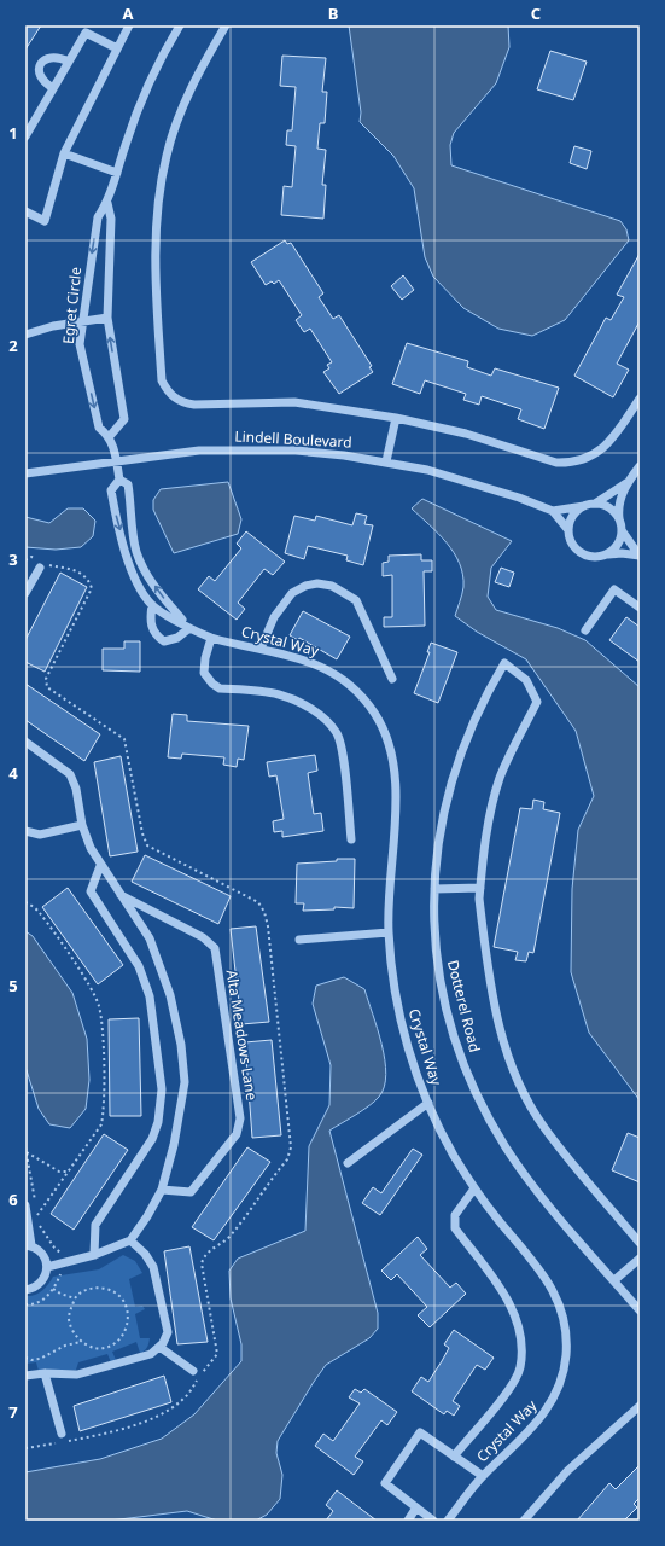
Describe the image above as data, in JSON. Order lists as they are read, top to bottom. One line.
{"streets":{"street":["Egret Circle","Lindell Boulevard","Crystal Way","Dotterel Road","Alta Meadows Lane"]},"crossings":[["Egret Circle","Lindell Boulevard"],["Egret Circle","Crystal Way"],["Lindell Boulevard","Crystal Way"]],"grid":{"columns":["A","B","C"],"rows":["1","2","3","4","5","6","7"]}}
